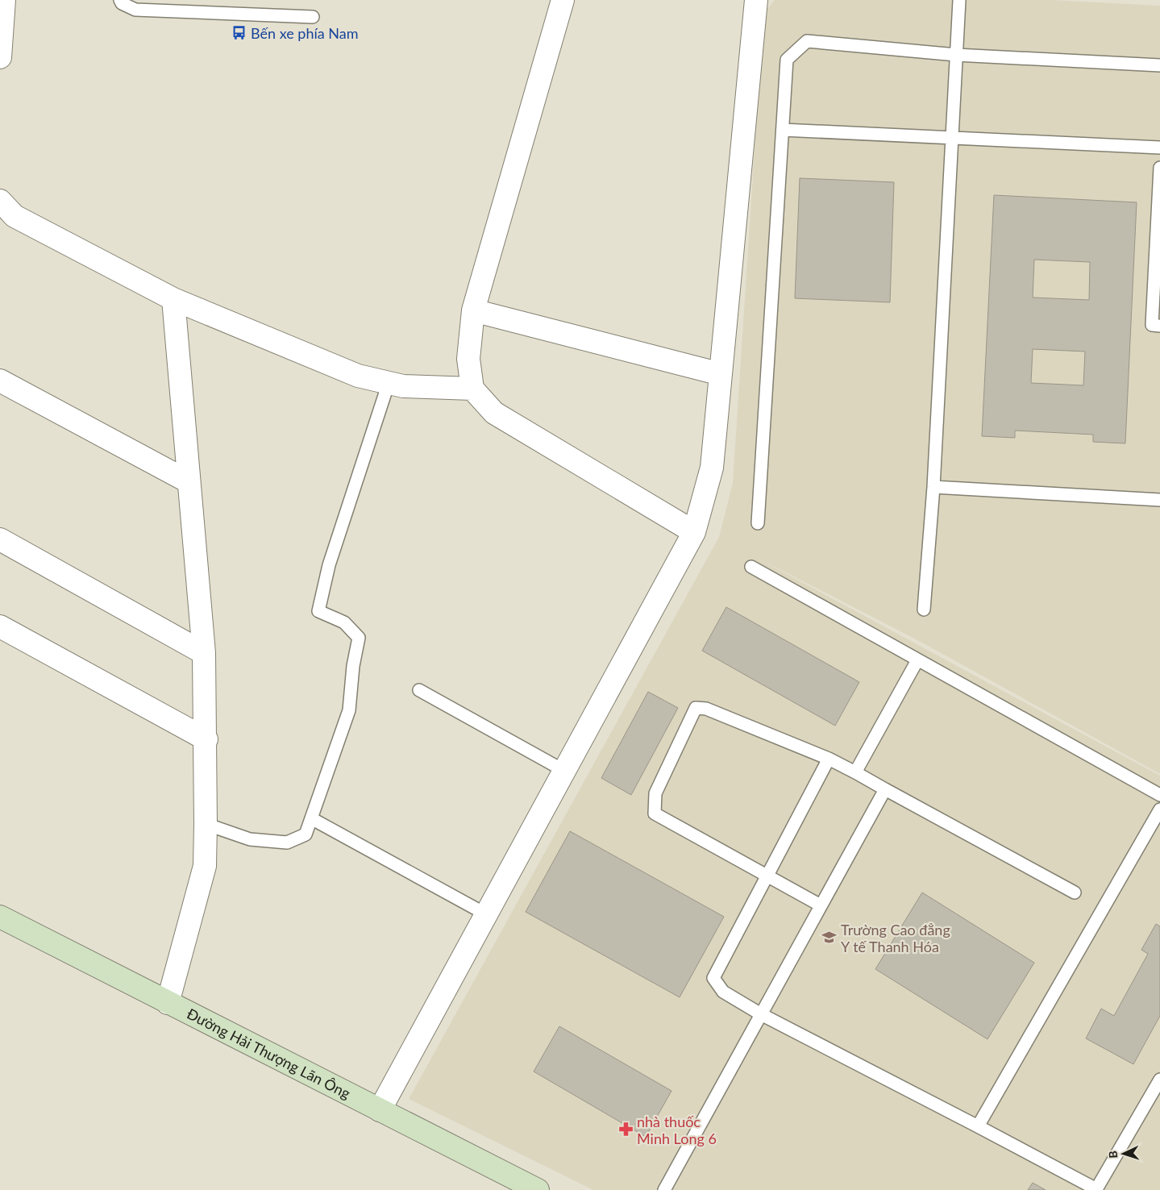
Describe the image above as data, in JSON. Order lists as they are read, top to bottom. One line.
{"streets":{"main road":["Đường Hải Thượng Lãn Ông"]},"places":{"bus stop":["Bến xe phía Nam"],"school or university":["Trường Cao đẳng Y tế Thanh Hóa"],"pharmacy":["nhà thuốc Minh Long 6"]},"north":"left"}
